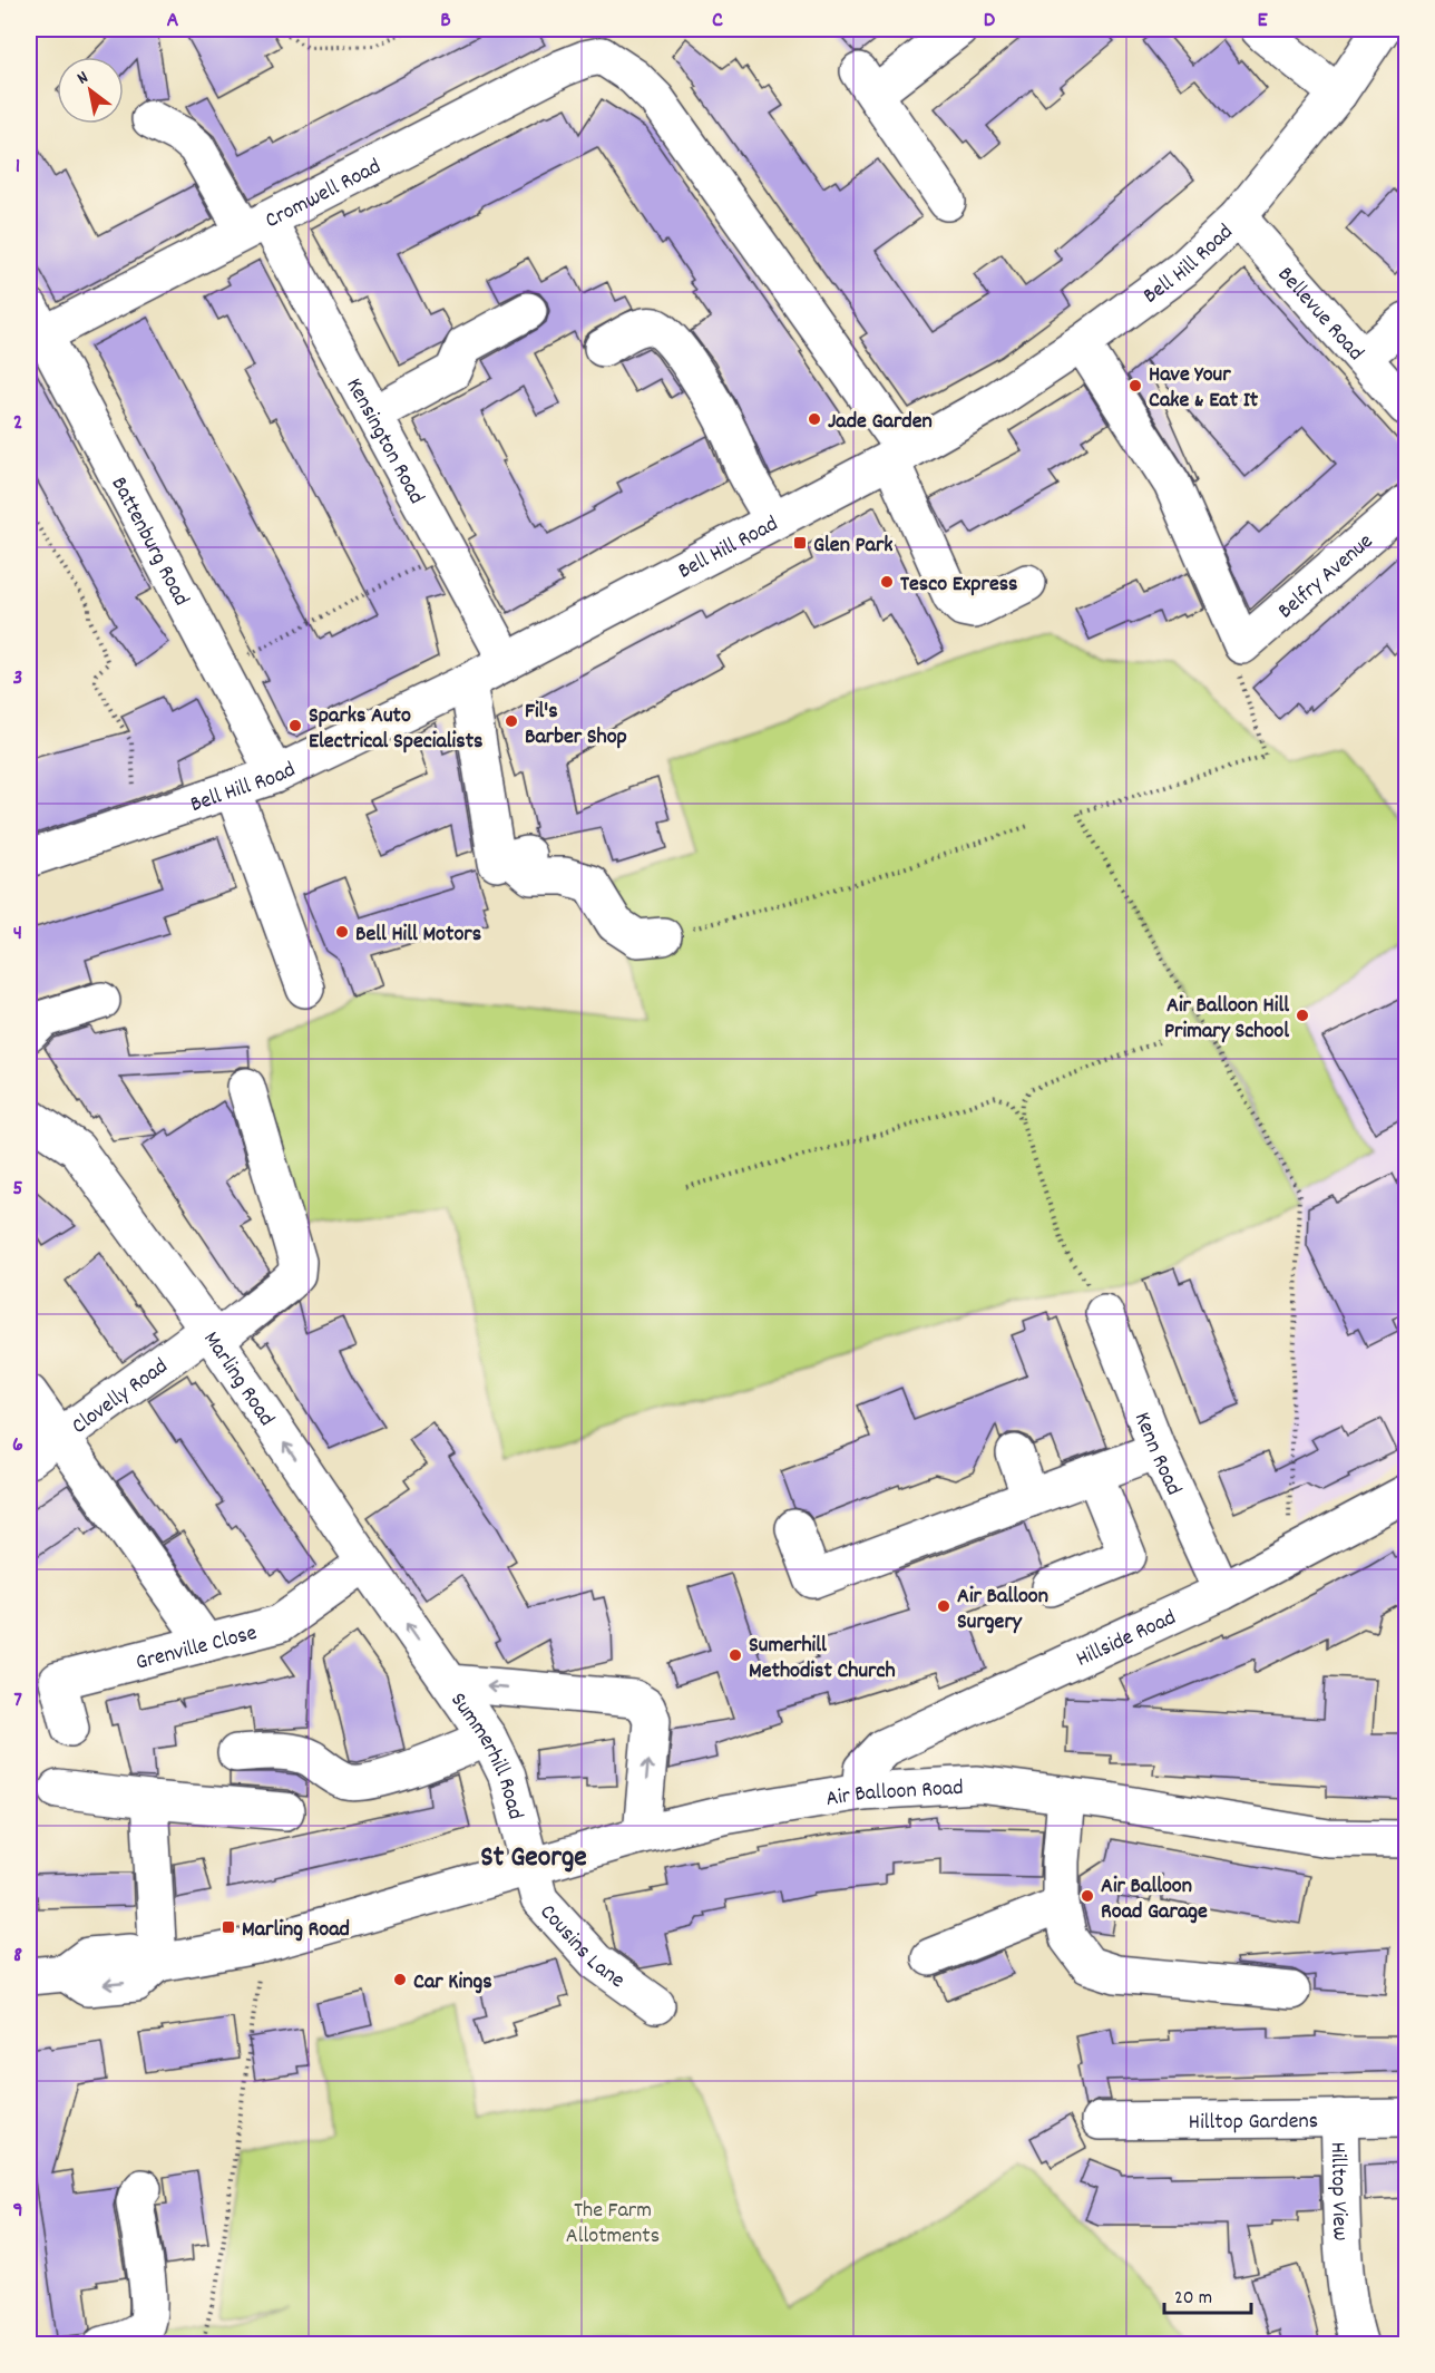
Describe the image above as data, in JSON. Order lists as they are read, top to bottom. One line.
{"streets":{"street":["Cromwell Road","Bell Hill Road","Bellevue Road","Kensington Road","Battenburg Road","Belfry Avenue","Marling Road","Clovelly Road","Kenn Road","Hillside Road","Grenville Close","Summerhill Road","Air Balloon Road","Cousins Lane","Hilltop Gardens","Hilltop View"]},"crossings":[["Cromwell Road","Kensington Road"],["Cromwell Road","Battenburg Road"],["Bell Hill Road","Bellevue Road"],["Bell Hill Road","Kensington Road"],["Bell Hill Road","Battenburg Road"],["Marling Road","Clovelly Road"],["Marling Road","Grenville Close"],["Marling Road","Summerhill Road"],["Kenn Road","Hillside Road"],["Hillside Road","Air Balloon Road"],["Summerhill Road","Cousins Lane"],["Hilltop Gardens","Hilltop View"]],"districts":["St George"],"parks":["The Farm Allotments"],"places":{"other":["Have Your Cake & Eat It","Jade Garden","Tesco Express","Fil's Barber Shop","Sparks Auto Electrical Specialists","Bell Hill Motors","Air Balloon Hill Primary School","Air Balloon Surgery","Sumerhill Methodist Church","Air Balloon Road Garage","Car Kings"],"transit":["Glen Park","Marling Road"]},"scale_bar":"20 m","north":"top left","grid":{"columns":["A","B","C","D","E"],"rows":["1","2","3","4","5","6","7","8","9"]}}
